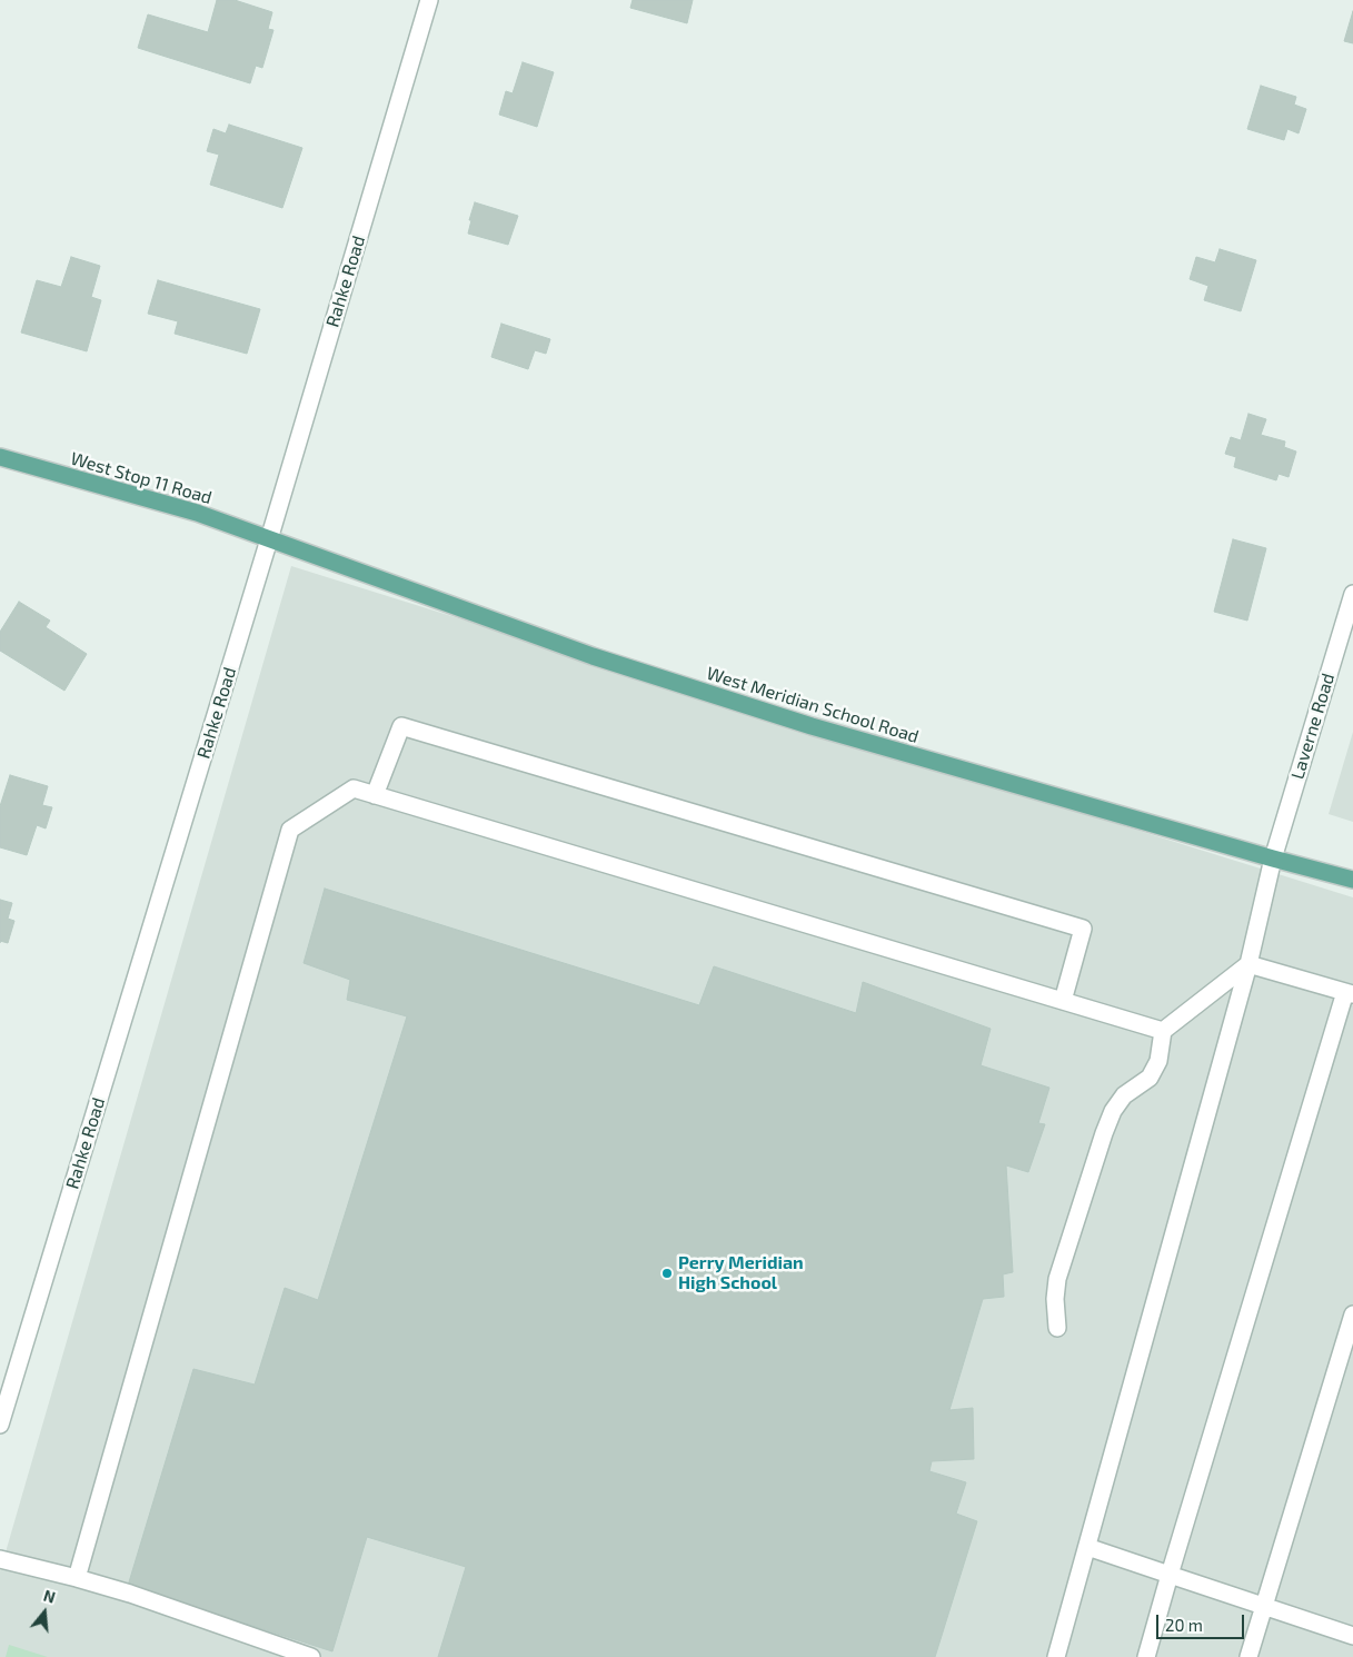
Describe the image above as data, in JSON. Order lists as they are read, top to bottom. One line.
{"streets":{"main road":["West Stop 11 Road","West Meridian School Road"],"street":["Rahke Road","Laverne Road"]},"crossings":[["Rahke Road","West Stop 11 Road"],["Rahke Road","West Meridian School Road"],["West Stop 11 Road","West Meridian School Road"],["West Meridian School Road","Laverne Road"]],"places":["Perry Meridian High School"],"scale_bar":"20 m","north":"top"}
